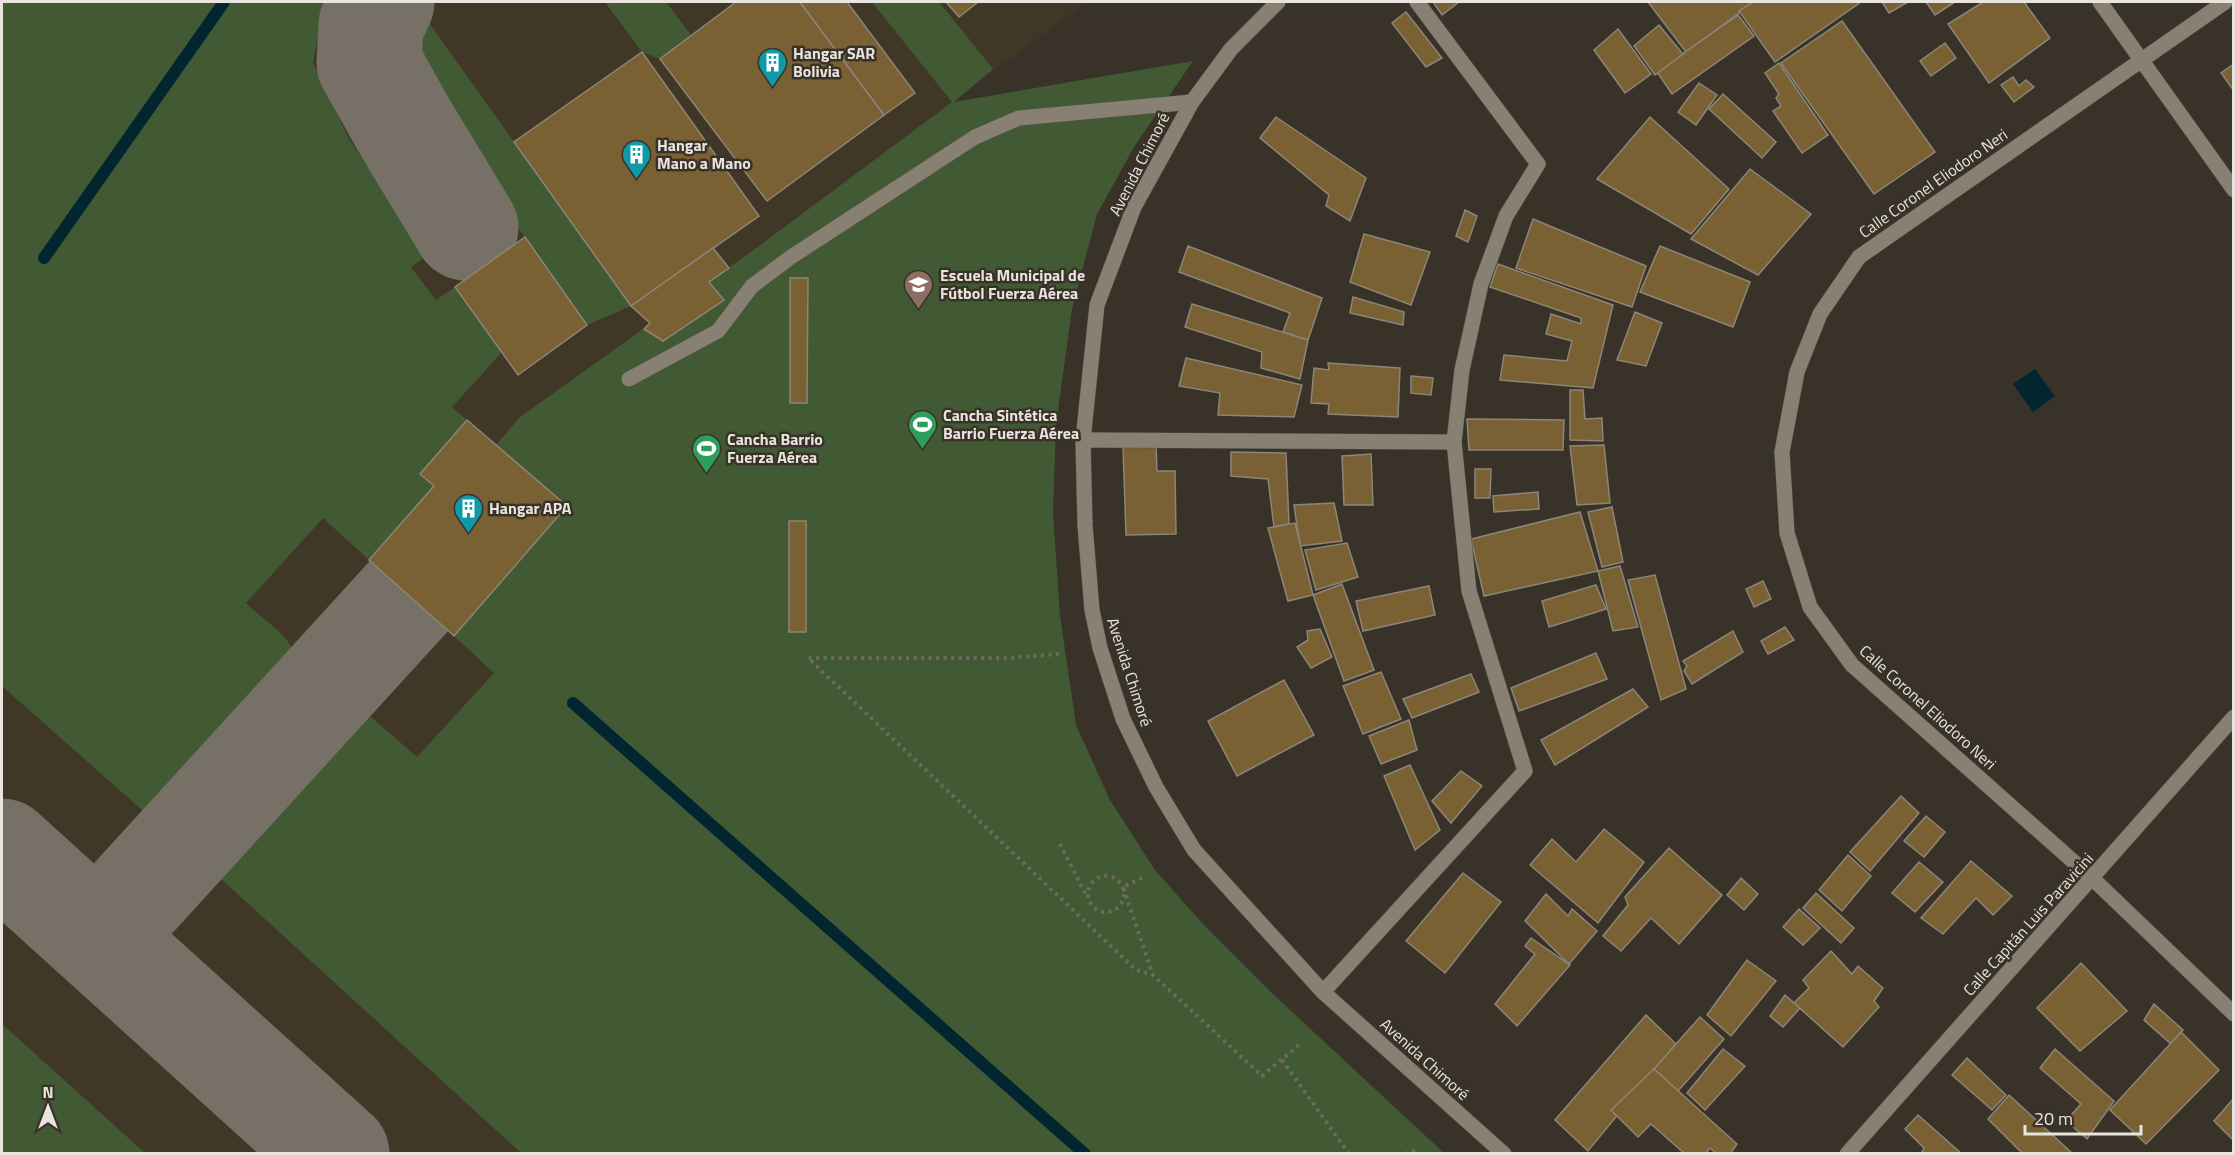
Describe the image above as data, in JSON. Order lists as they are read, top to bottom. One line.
{"streets":{"street":["Avenida Chimoré","Calle Coronel Eliodoro Neri","Calle Capitán Luis Paravicini"]},"crossings":[["Calle Coronel Eliodoro Neri","Calle Capitán Luis Paravicini"]],"places":{"building":["Hangar SAR Bolivia","Hangar Mano a Mano","Hangar APA"],"school or university":["Escuela Municipal de Fútbol Fuerza Aérea"],"sports":["Cancha Sintética Barrio Fuerza Aérea","Cancha Barrio Fuerza Aérea"]},"scale_bar":"20 m","north":"top"}
